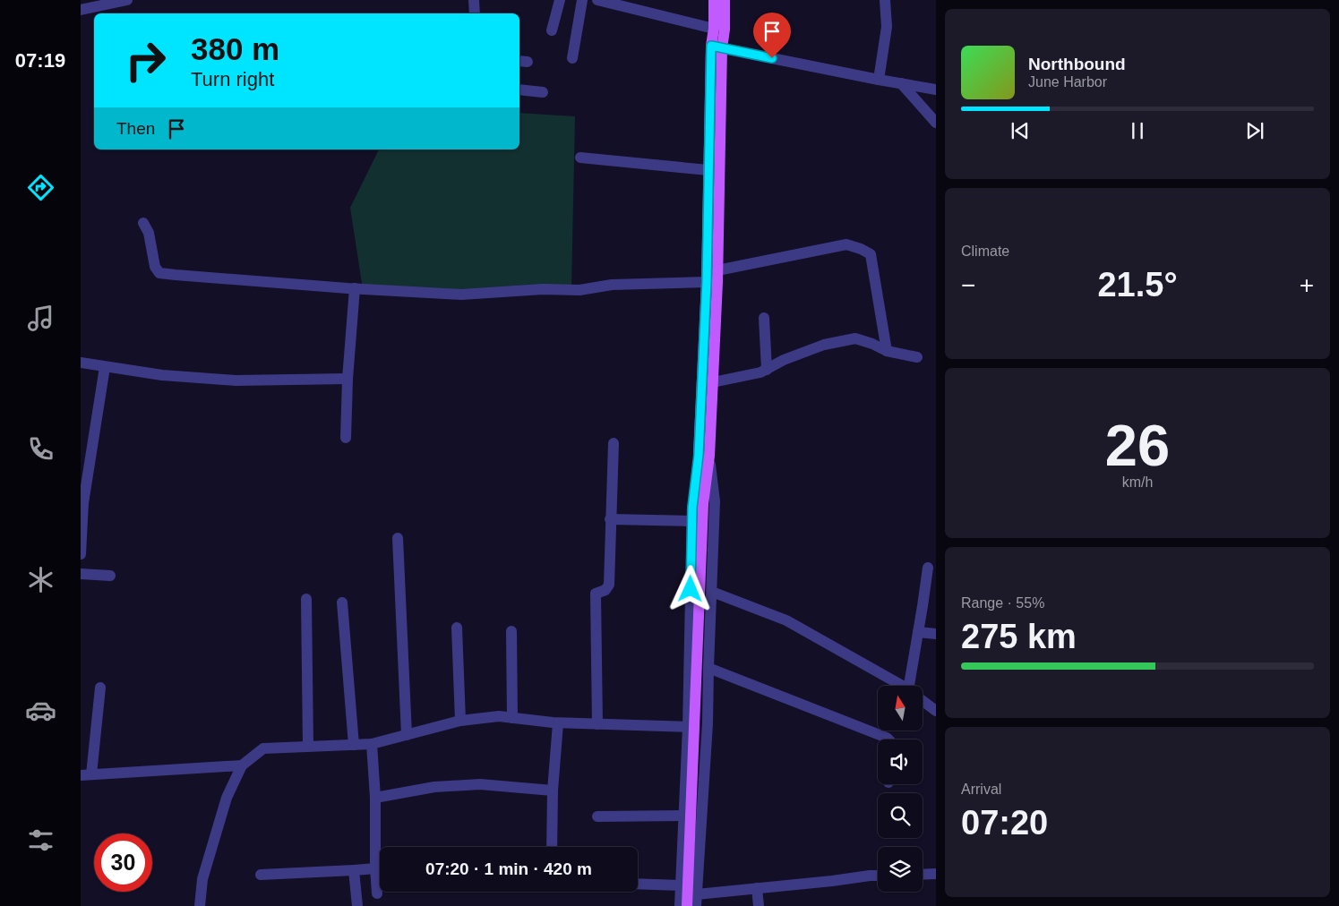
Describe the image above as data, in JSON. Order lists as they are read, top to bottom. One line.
{"north":"top","page":{"tabs":"07:19","turn":["380 m","Turn right"],"song":["Northbound","June Harbor"],"then":"Then","tile":["Climate",["26","km/h"],["Range · 55%","275 km"],["Arrival","07:20"]],"heat":["−","21.5°","+"],"limit":"30","trip":"07:20 · 1 min · 420 m"}}
